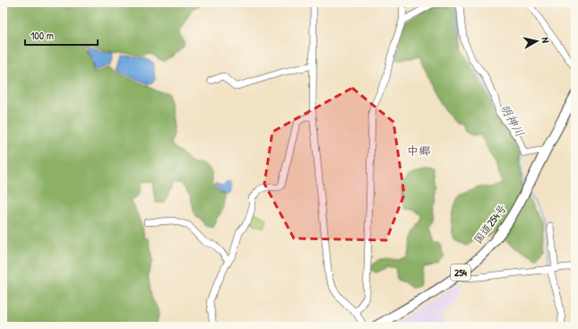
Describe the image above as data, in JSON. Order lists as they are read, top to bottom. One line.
{"streets":{"highway":["国道254号","254"]},"districts":["中郷"],"water":["明神川"],"scale_bar":"100 m","north":"right"}
